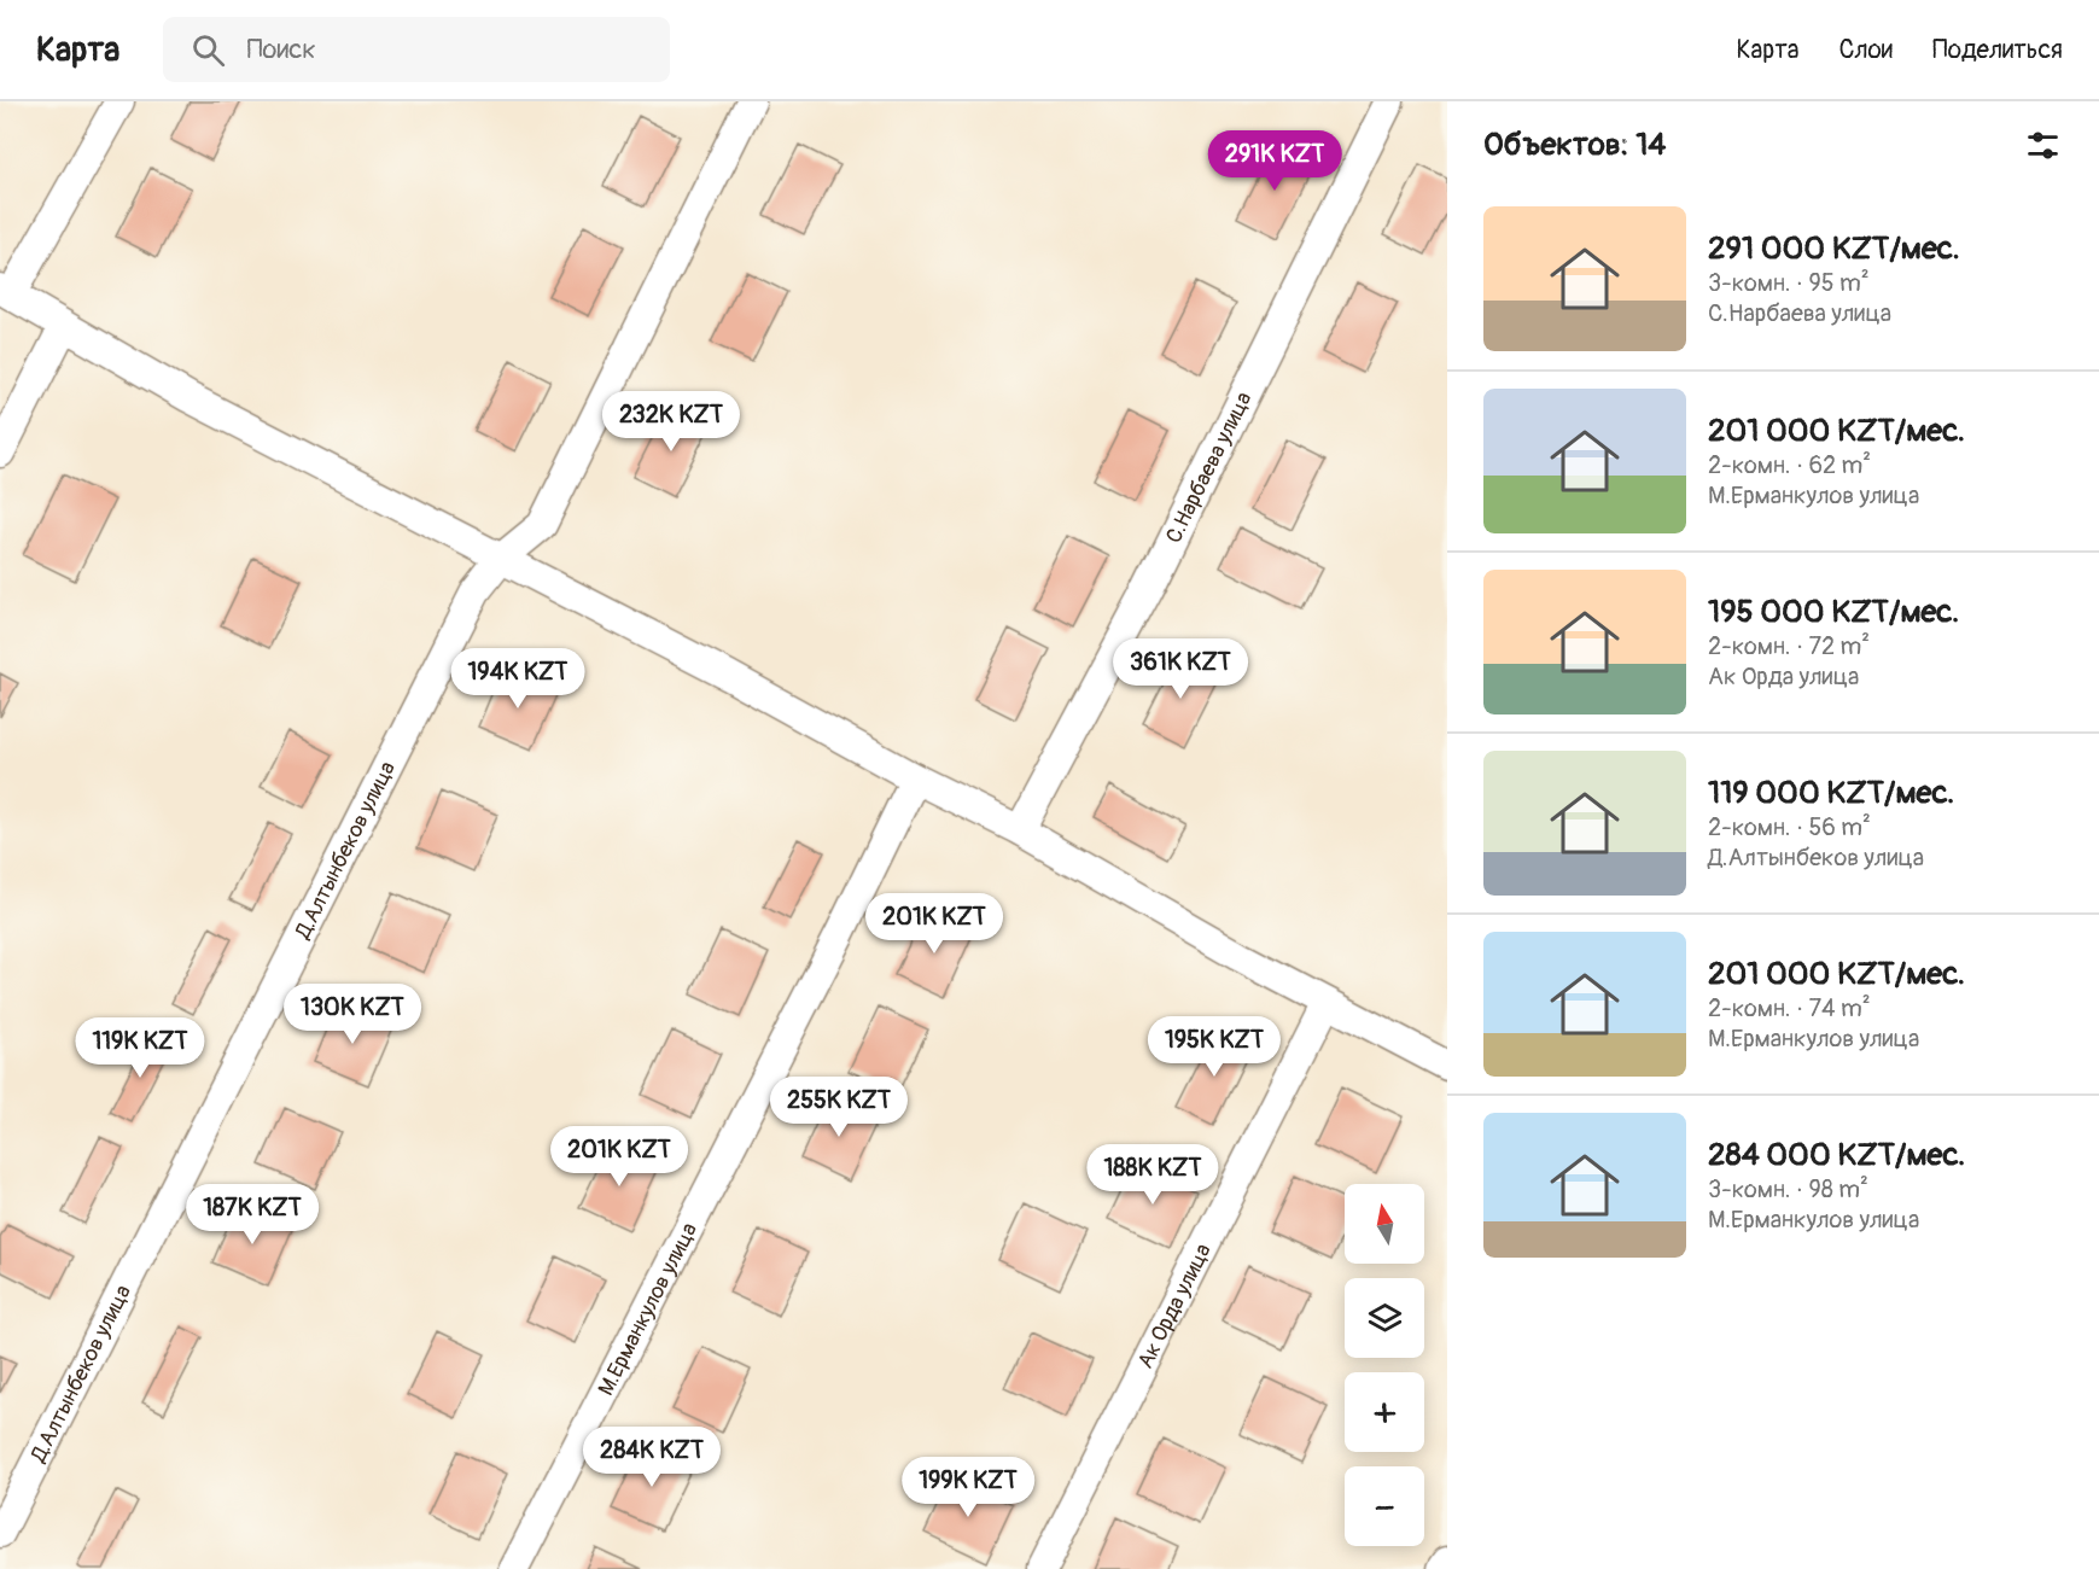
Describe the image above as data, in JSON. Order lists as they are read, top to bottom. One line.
{"streets":{"street":["С.Нарбаева улица","Д.Алтынбеков улица","Ак Орда улица","М.Ерманкулов улица"]},"north":"top","page":{"header":"Карта","search":"Поиск","nav":["Карта","Слои","Поделиться"],"heading":"Объектов: 14","price":["291K KZT","232K KZT","361K KZT","194K KZT","201K KZT","130K KZT","195K KZT","119K KZT","255K KZT","201K KZT","188K KZT","187K KZT","284K KZT","199K KZT"],"list":[{"name":"291 000 KZT/мес.","note":"3-комн. · 95 m² · С.Нарбаева улица"},{"name":"201 000 KZT/мес.","note":"2-комн. · 62 m² · М.Ерманкулов улица"},{"name":"195 000 KZT/мес.","note":"2-комн. · 72 m² · Ак Орда улица"},{"name":"119 000 KZT/мес.","note":"2-комн. · 56 m² · Д.Алтынбеков улица"},{"name":"201 000 KZT/мес.","note":"2-комн. · 74 m² · М.Ерманкулов улица"},{"name":"284 000 KZT/мес.","note":"3-комн. · 98 m² · М.Ерманкулов улица"}],"map_buttons":["+","−"]}}
